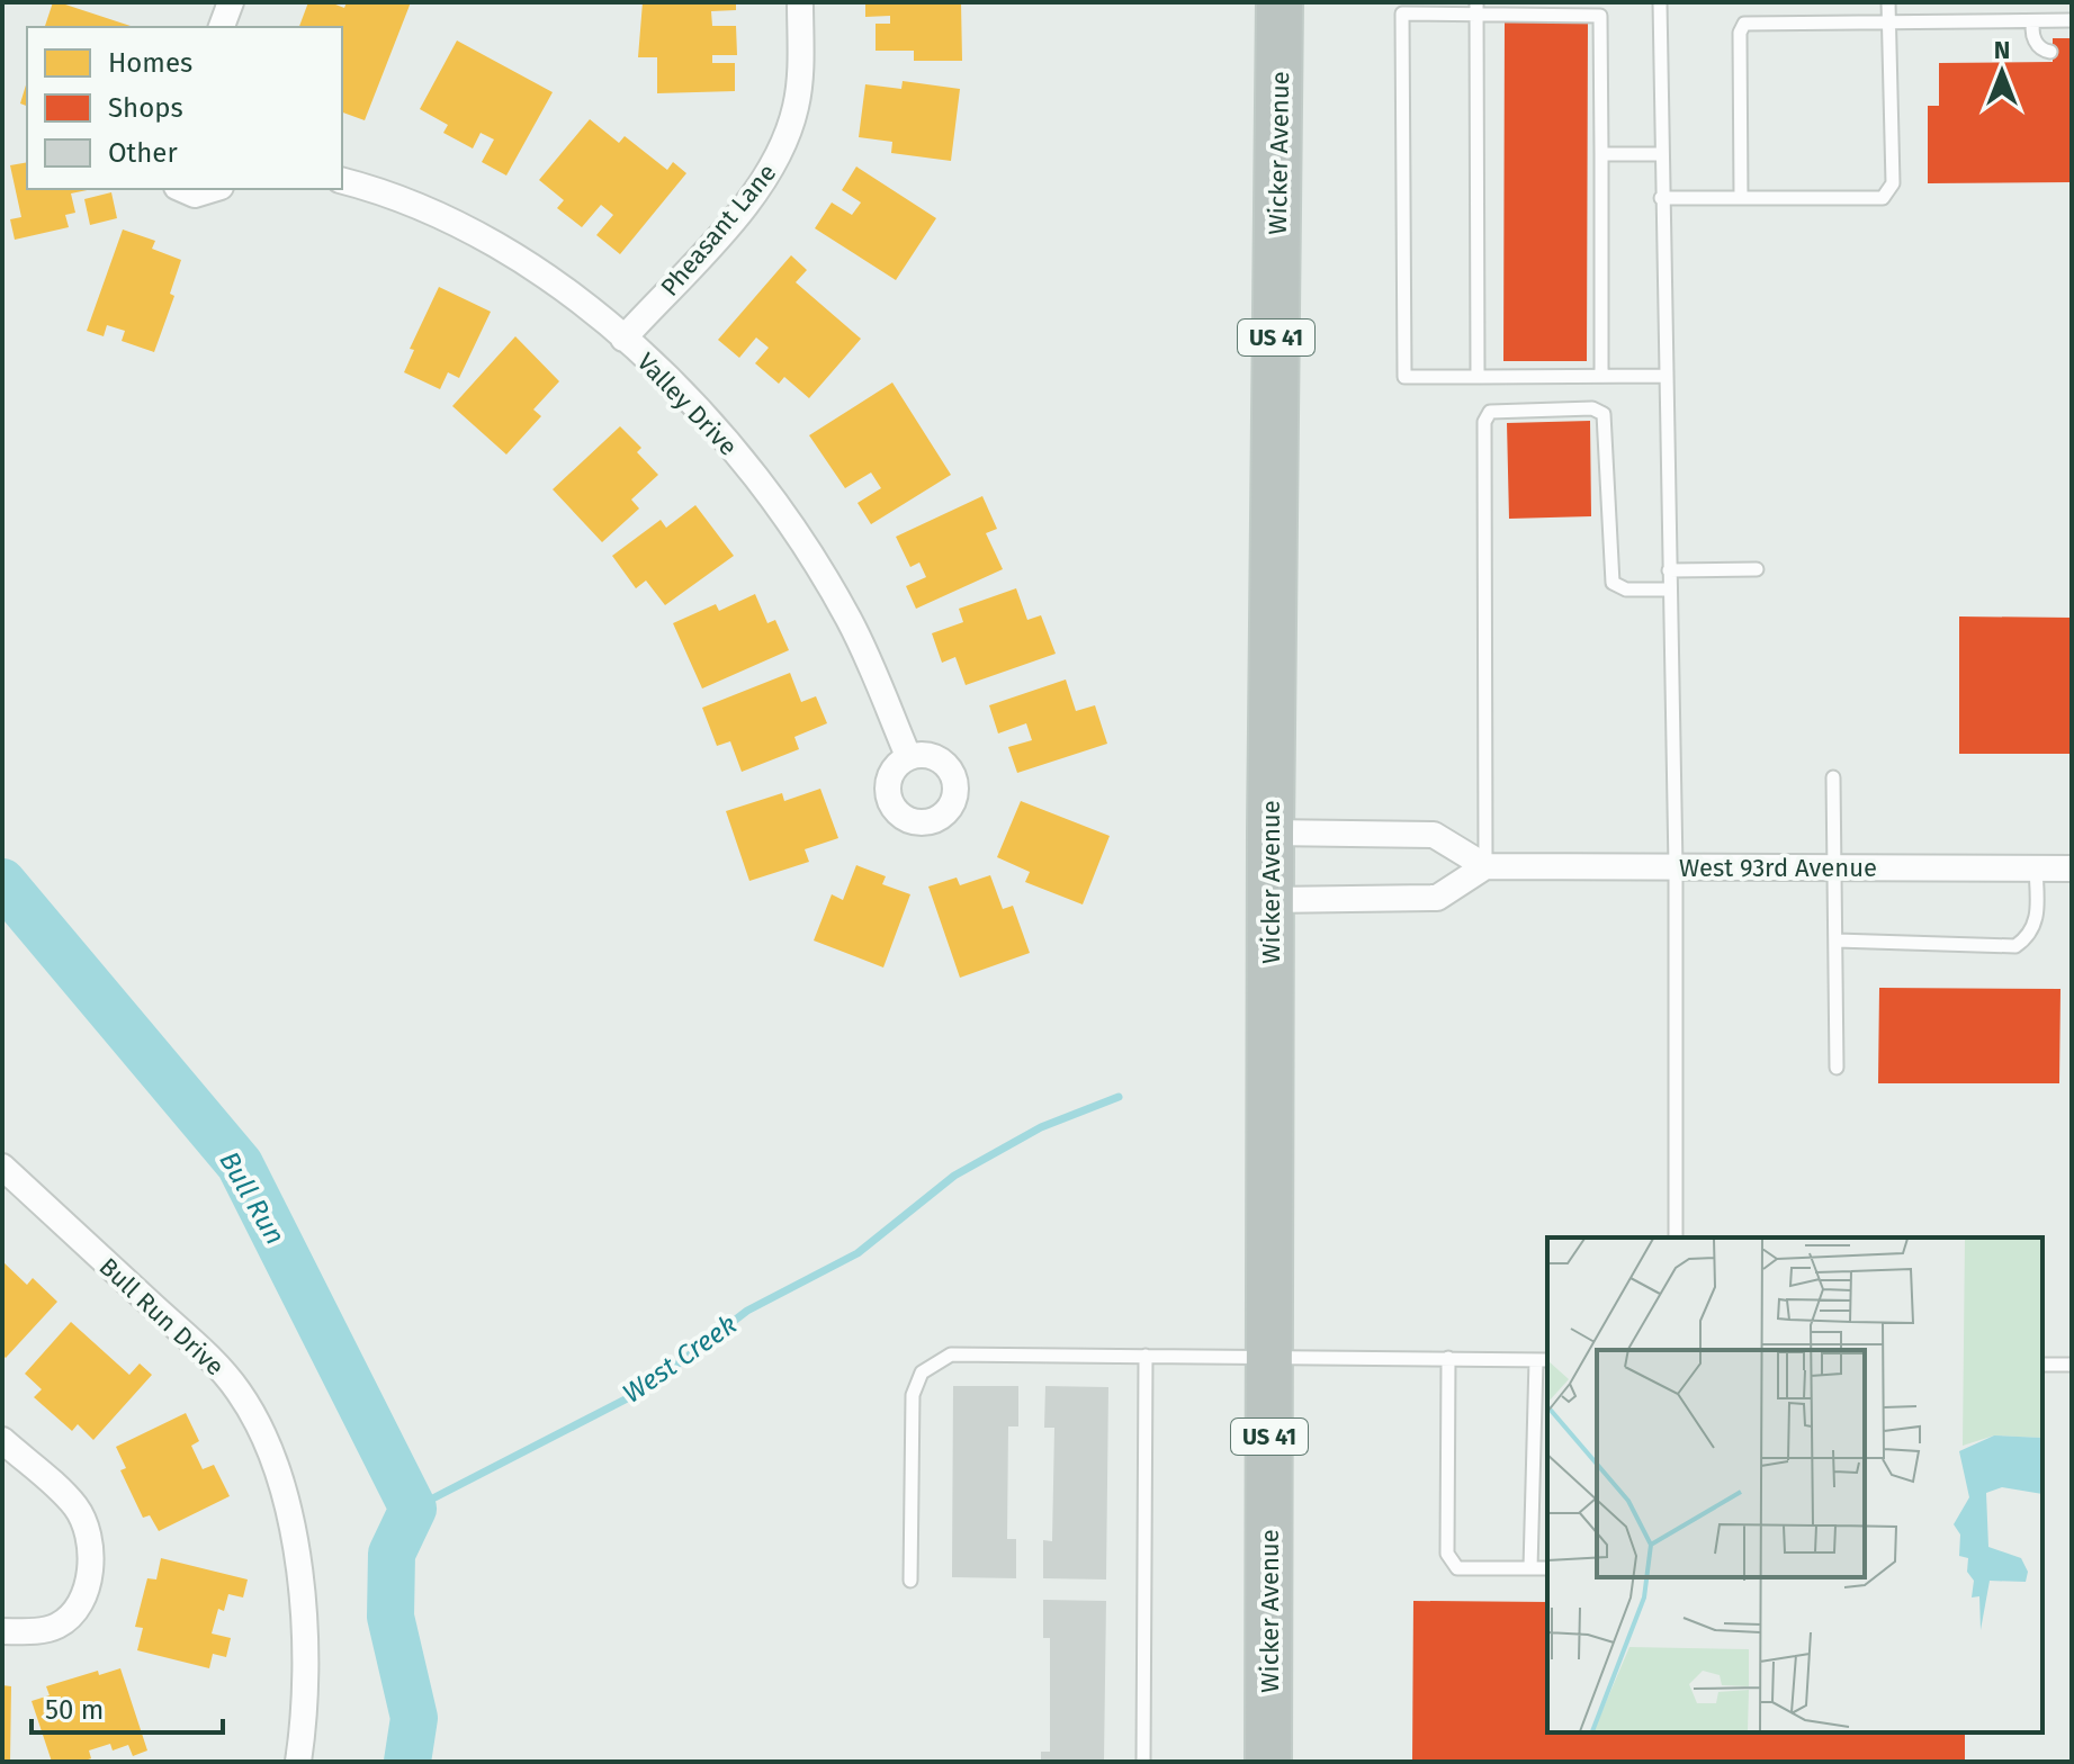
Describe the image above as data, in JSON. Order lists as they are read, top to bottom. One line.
{"streets":{"highway":["Wicker Avenue","US 41"],"street":["Pheasant Lane","Valley Drive","West 93rd Avenue","Bull Run Drive"]},"crossings":[["Pheasant Lane","Valley Drive"]],"water":["Bull Run","West Creek"],"legend":["Homes","Shops","Other"],"scale_bar":"50 m","north":"top"}
